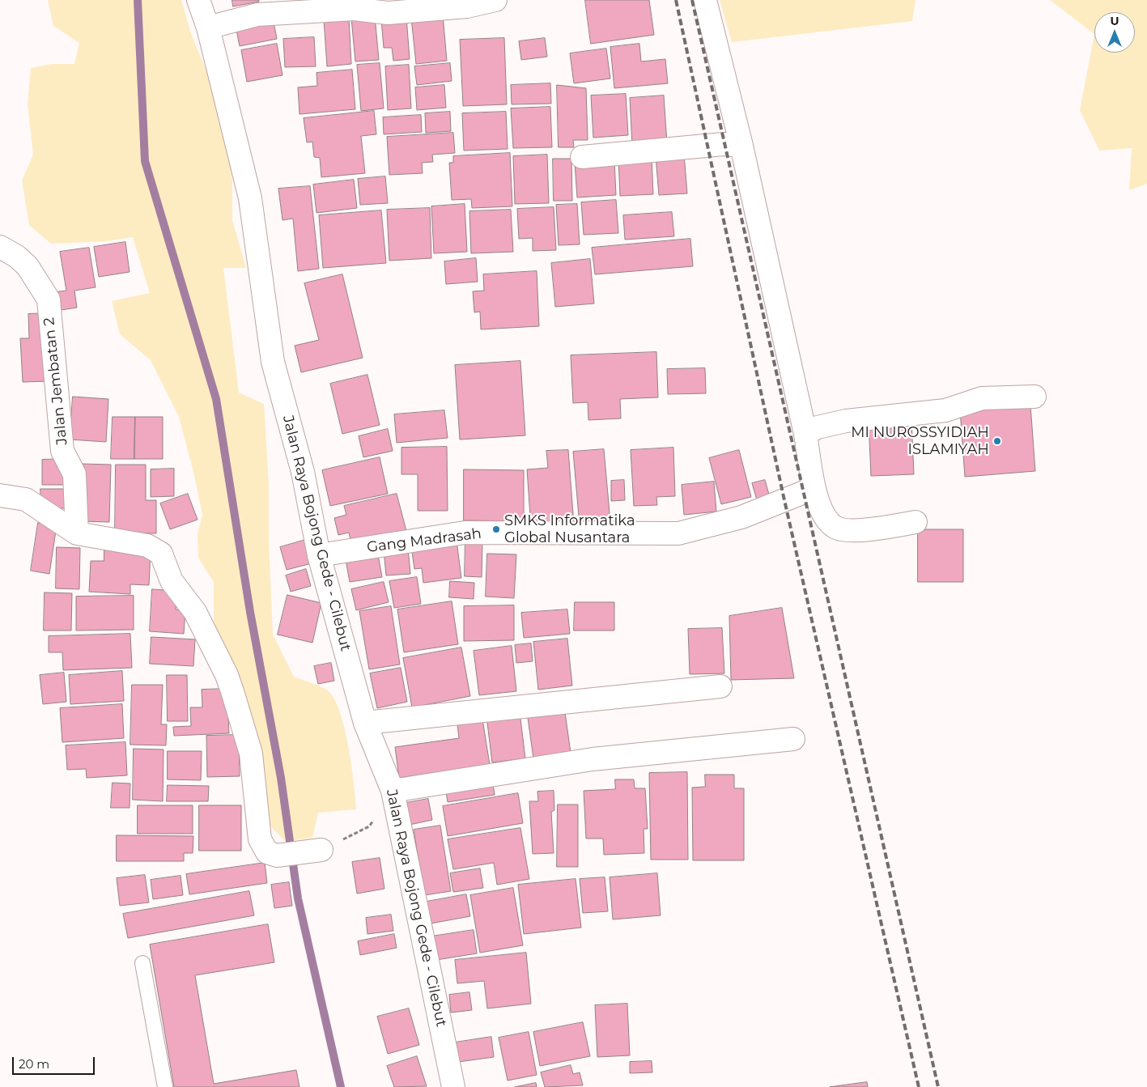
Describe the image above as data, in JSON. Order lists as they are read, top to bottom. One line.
{"streets":{"street":["Jalan Jembatan 2","Jalan Raya Bojong Gede - Cilebut","Gang Madrasah"]},"crossings":[["Jalan Raya Bojong Gede - Cilebut","Gang Madrasah"]],"places":["MI NUROSSYIDIAH ISLAMIYAH","SMKS Informatika Global Nusantara"],"scale_bar":"20 m","north":"top"}
